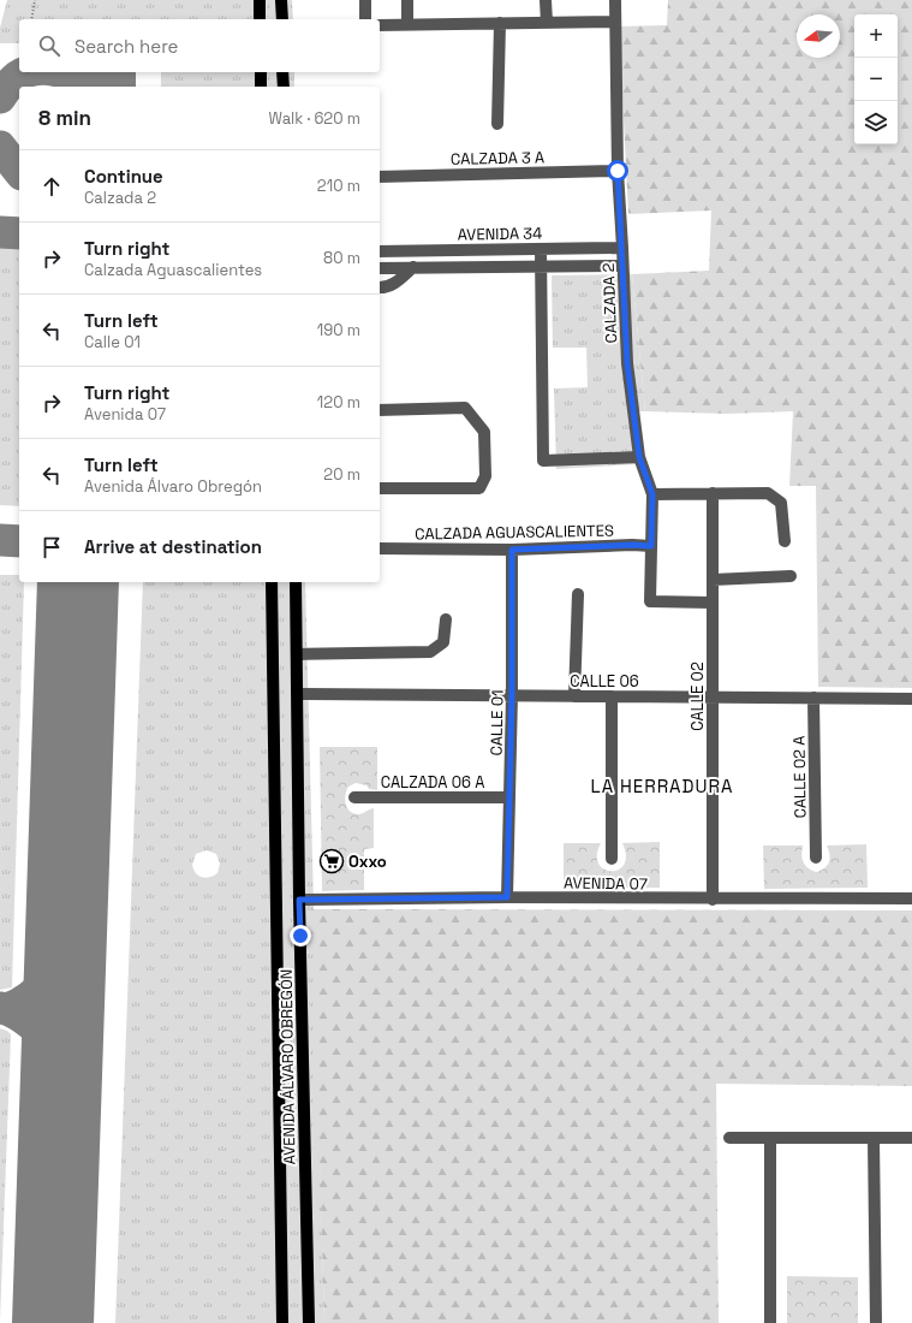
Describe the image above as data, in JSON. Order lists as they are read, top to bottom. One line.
{"streets":{"main road":["AVENIDA ÁLVARO OBREGÓN"],"street":["CALZADA 3 A","AVENIDA 34","CALZADA 2","CALZADA AGUASCALIENTES","CALLE 06","CALLE 02","CALLE 01","CALLE 02 A","CALZADA 06 A","AVENIDA 07"]},"crossings":[["CALZADA 3 A","CALZADA 2"],["AVENIDA 34","CALZADA 2"],["CALZADA 2","CALZADA AGUASCALIENTES"],["CALZADA 2","CALLE 02"],["CALZADA AGUASCALIENTES","CALLE 01"],["CALLE 06","CALLE 02"],["CALLE 06","CALLE 01"],["CALLE 06","CALLE 02 A"],["CALLE 06","AVENIDA ÁLVARO OBREGÓN"],["CALLE 02","AVENIDA 07"],["CALLE 01","CALZADA 06 A"],["CALLE 01","AVENIDA 07"],["AVENIDA 07","AVENIDA ÁLVARO OBREGÓN"]],"districts":["LA HERRADURA"],"places":{"supermarket":["Oxxo"]},"north":"left","page":{"map_buttons":["+","−"],"search":"Search here","heading":["8 min","Walk · 620 m"],"list":[["Continue","Calzada 2","210 m"],["Turn right","Calzada Aguascalientes","80 m"],["Turn left","Calle 01","190 m"],["Turn right","Avenida 07","120 m"],["Turn left","Avenida Álvaro Obregón","20 m"],"Arrive at destination"]}}
